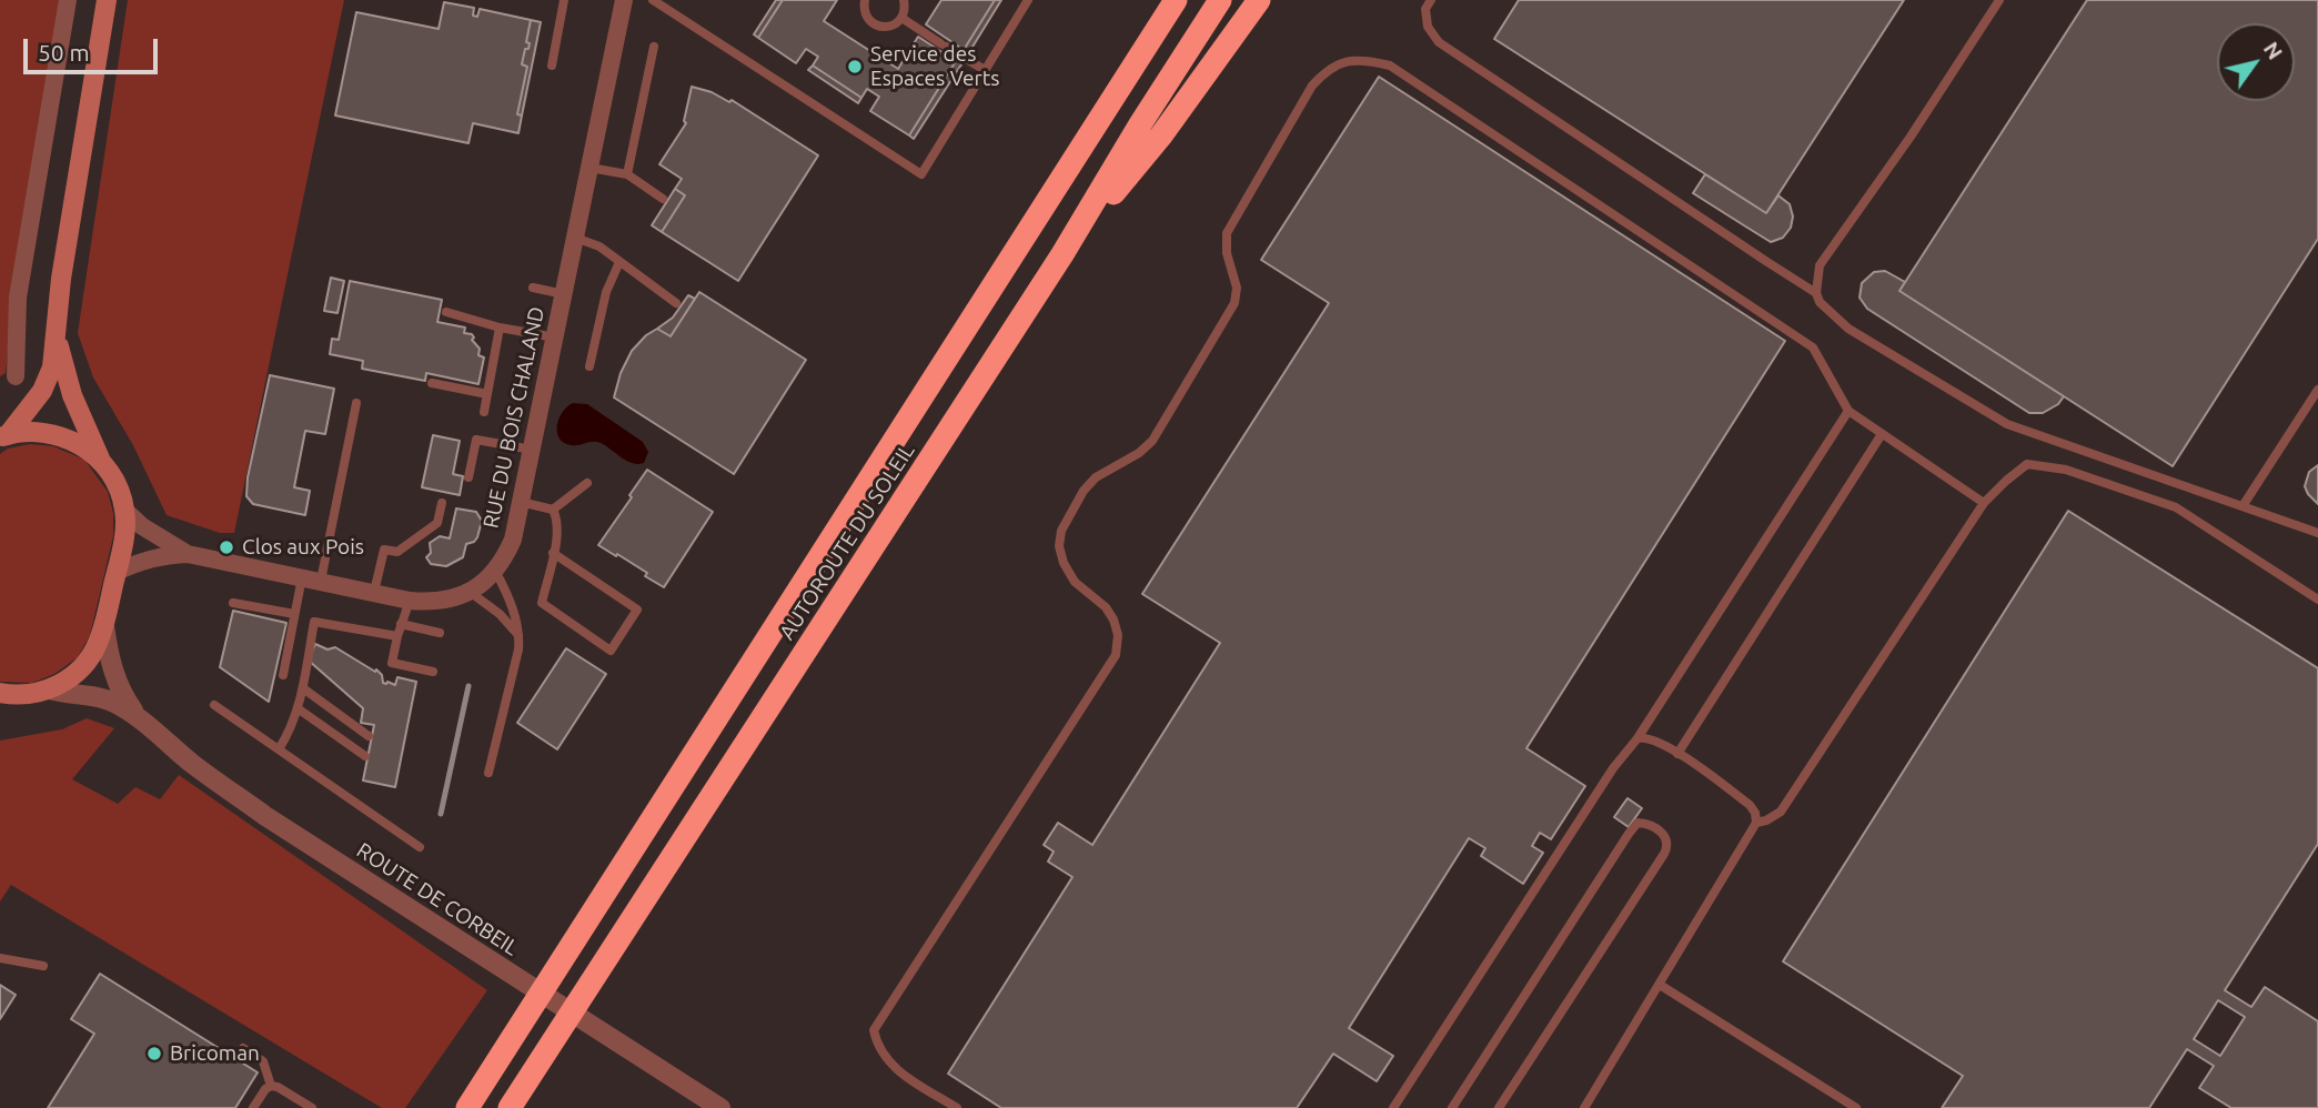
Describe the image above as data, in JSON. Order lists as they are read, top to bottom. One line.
{"streets":{"highway":["AUTOROUTE DU SOLEIL"],"street":["RUE DU BOIS CHALAND","ROUTE DE CORBEIL"]},"places":["Service des Espaces Verts","Clos aux Pois","Bricoman"],"scale_bar":"50 m","north":"top right"}
